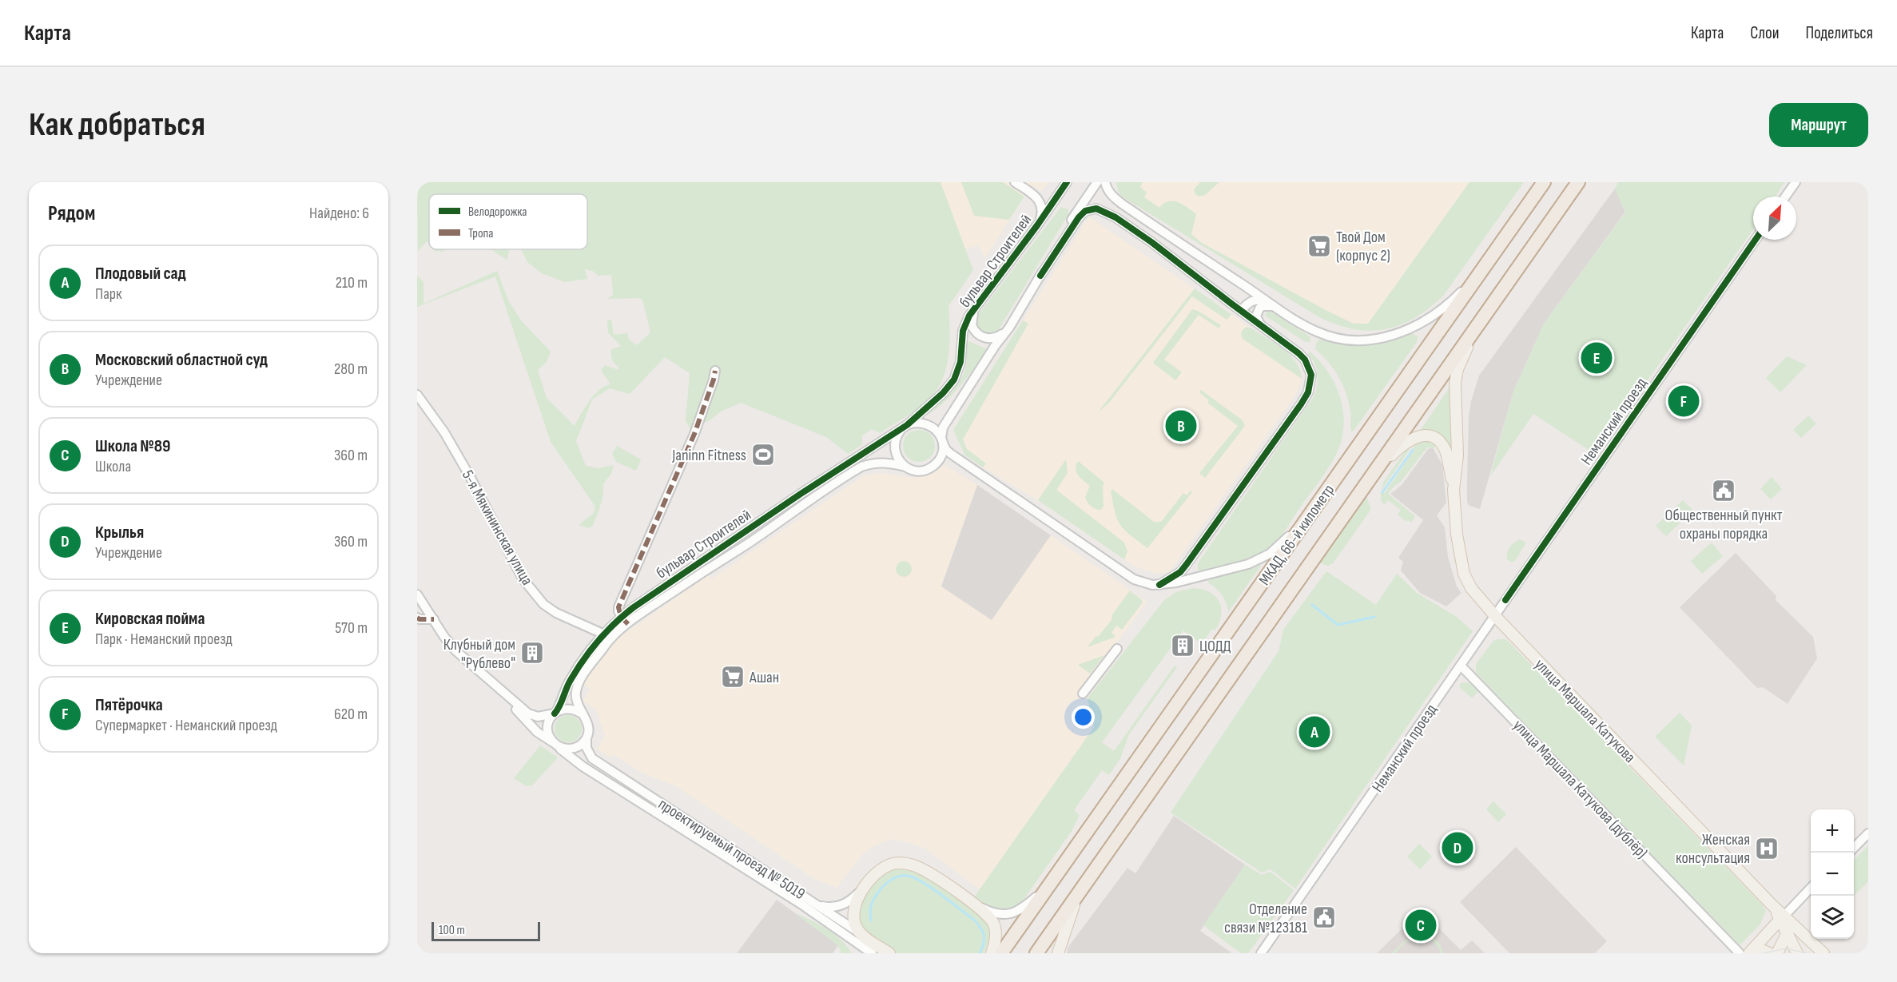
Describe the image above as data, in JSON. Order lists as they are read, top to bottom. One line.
{"streets":{"highway":["МКАД, 66-й километр"],"main road":["улица Маршала Катукова","проектируемый проезд № 5019"],"street":["бульвар Строителей","Неманский проезд","5-я Мякининская улица","улица Маршала Катукова (дублёр)"]},"crossings":[["бульвар Строителей","5-я Мякининская улица"],["бульвар Строителей","проектируемый проезд № 5019"],["Неманский проезд","улица Маршала Катукова"],["Неманский проезд","улица Маршала Катукова (дублёр)"],["МКАД, 66-й километр","улица Маршала Катукова"]],"places":{"supermarket":["Твой Дом (корпус 2)","Ашан"],"sports":["Janinn Fitness"],"public building":["Общественный пункт охраны порядка","Отделение связи №123181"],"building":["ЦОДД","Клубный дом \"Рублево\""],"hospital":["Женская консультация"]},"legend":["Велодорожка","Тропа"],"scale_bar":"100 m","north":"top right","page":{"header":"Карта","nav":["Карта","Слои","Поделиться"],"buttons":"Маршрут","title":"Как добраться","heading":["Рядом","Найдено: 6"],"list":[{"mark":"A","name":"Плодовый сад","note":"Парк","value":"210 m"},{"mark":"B","name":"Московский областной суд","note":"Учреждение","value":"280 m"},{"mark":"C","name":"Школа №89","note":"Школа","value":"360 m"},{"mark":"D","name":"Крылья","note":"Учреждение","value":"360 m"},{"mark":"E","name":"Кировская пойма","note":"Парк · Неманский проезд","value":"570 m"},{"mark":"F","name":"Пятёрочка","note":"Супермаркет · Неманский проезд","value":"620 m"}],"pins":["E","F","B","A","D","C"],"map_buttons":["+","−"],"scale":"100 m"}}
